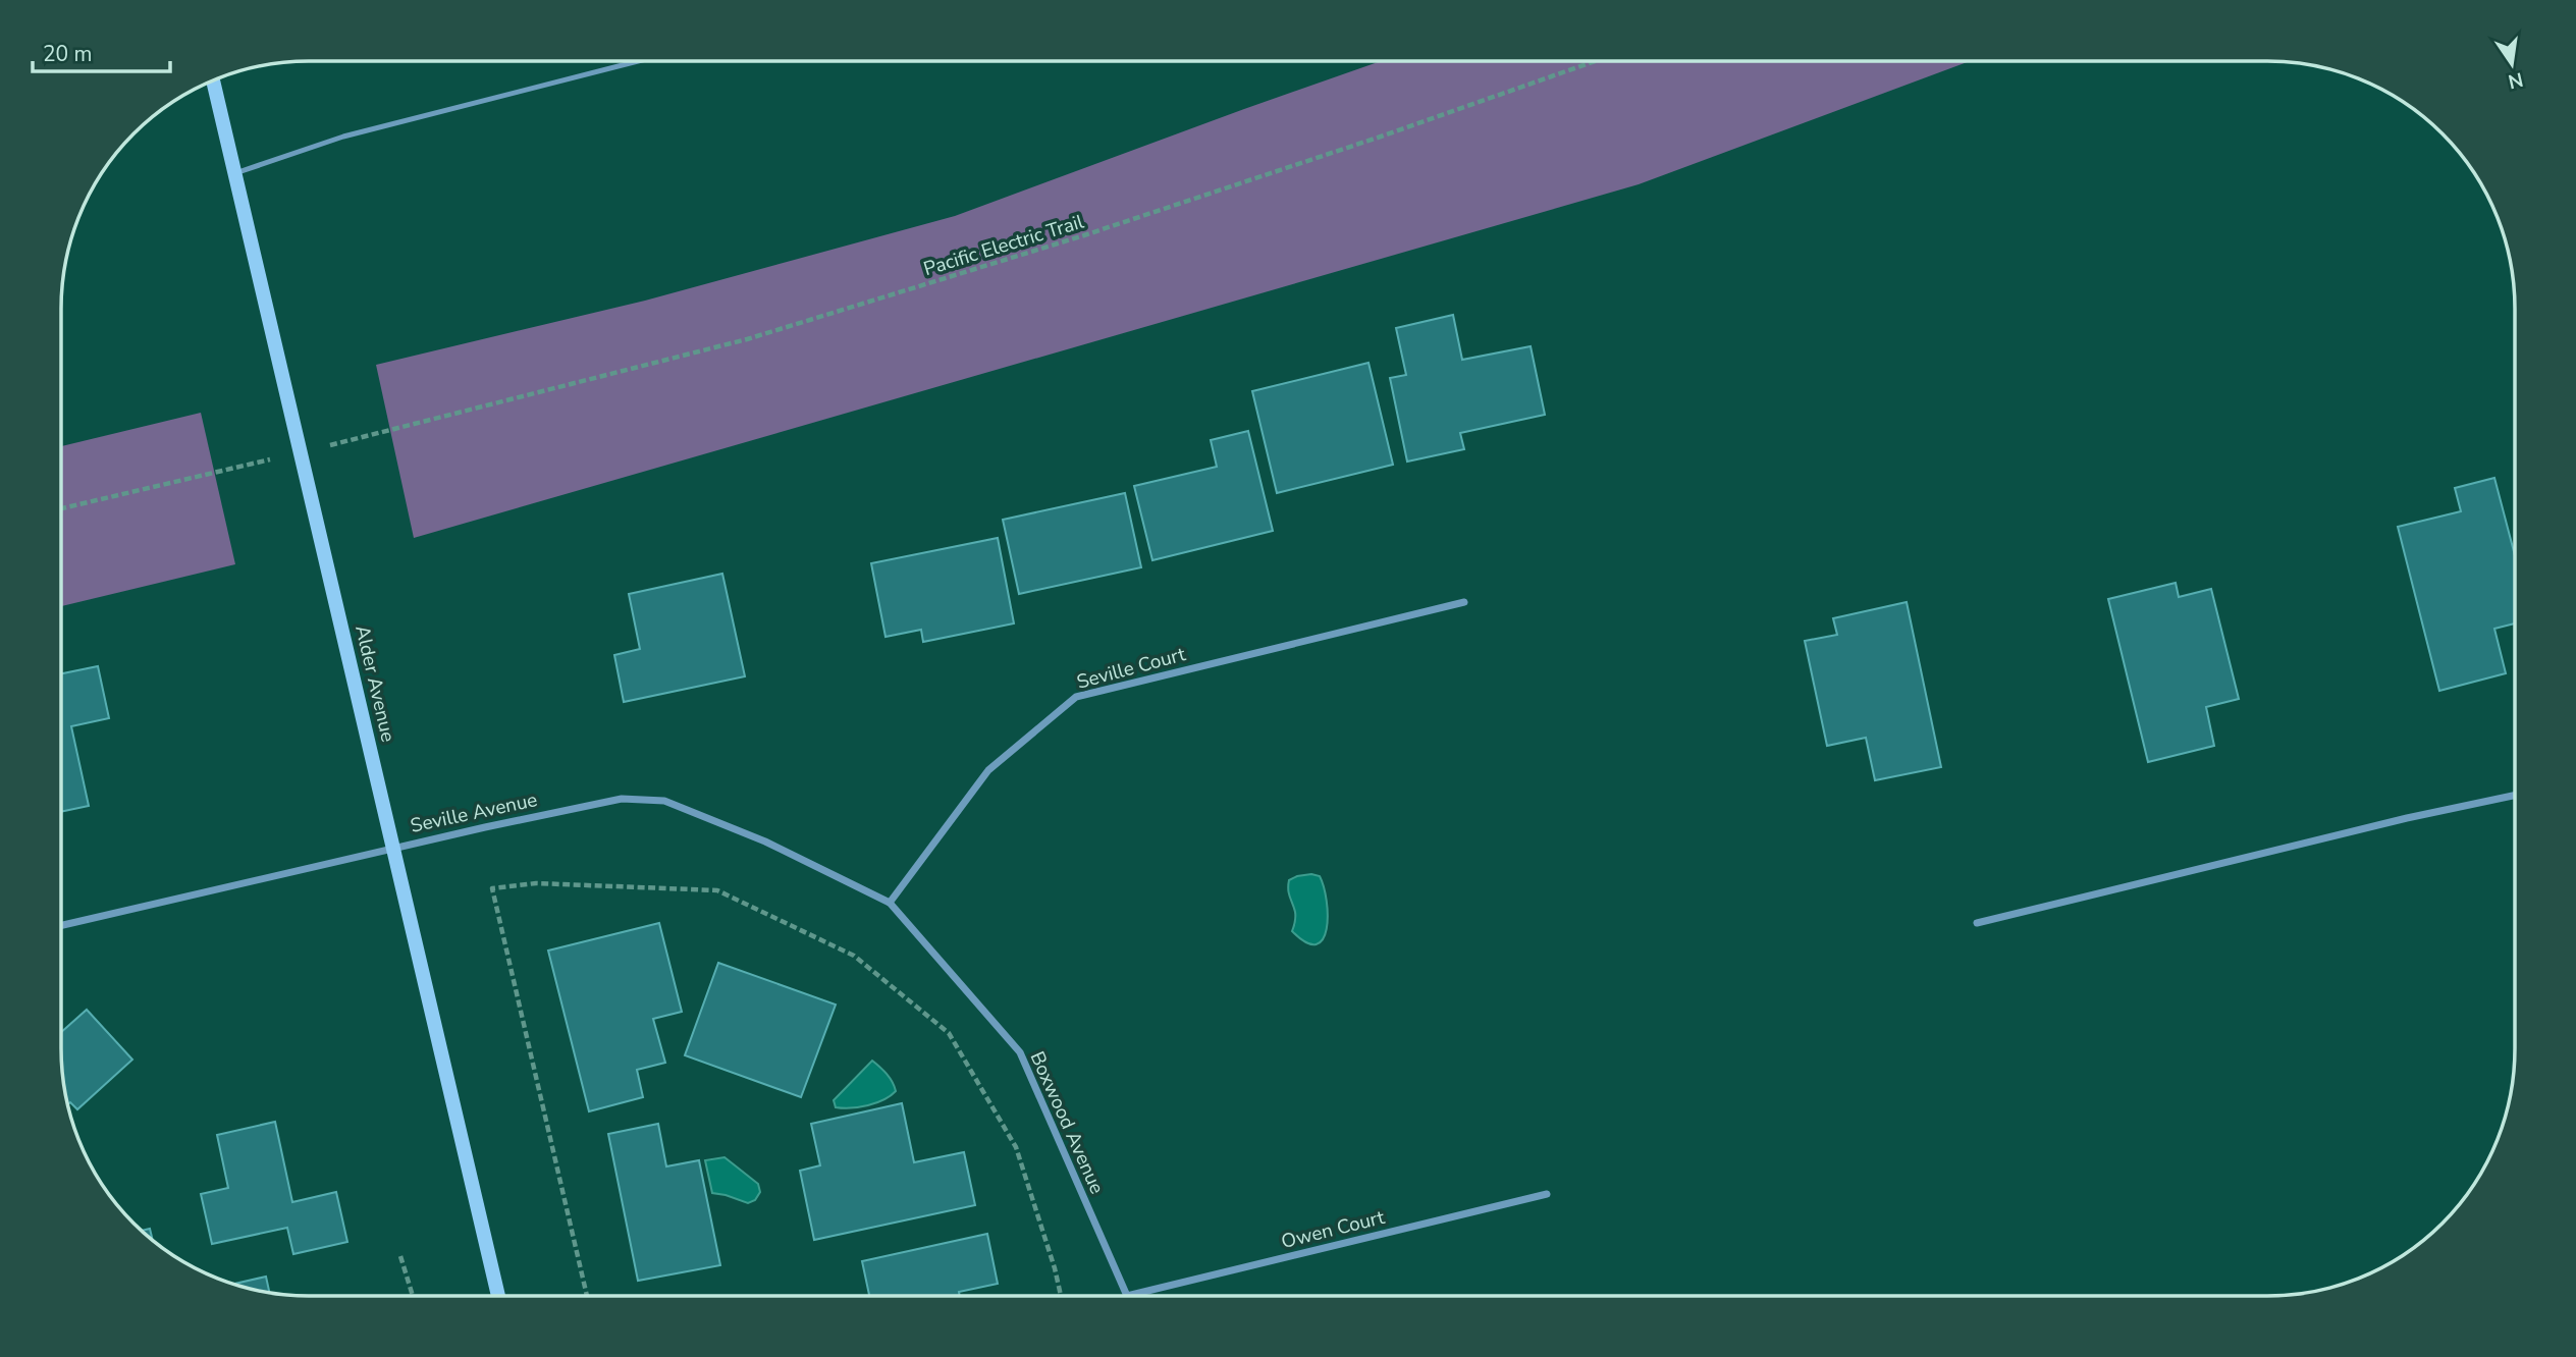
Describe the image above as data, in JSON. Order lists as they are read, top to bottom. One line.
{"streets":{"main road":["Alder Avenue"],"street":["Seville Court","Seville Avenue","Boxwood Avenue","Owen Court"],"path":["Pacific Electric Trail"]},"crossings":[["Seville Court","Seville Avenue"],["Seville Court","Boxwood Avenue"],["Alder Avenue","Seville Avenue"],["Seville Avenue","Boxwood Avenue"],["Boxwood Avenue","Owen Court"]],"scale_bar":"20 m","north":"bottom"}
